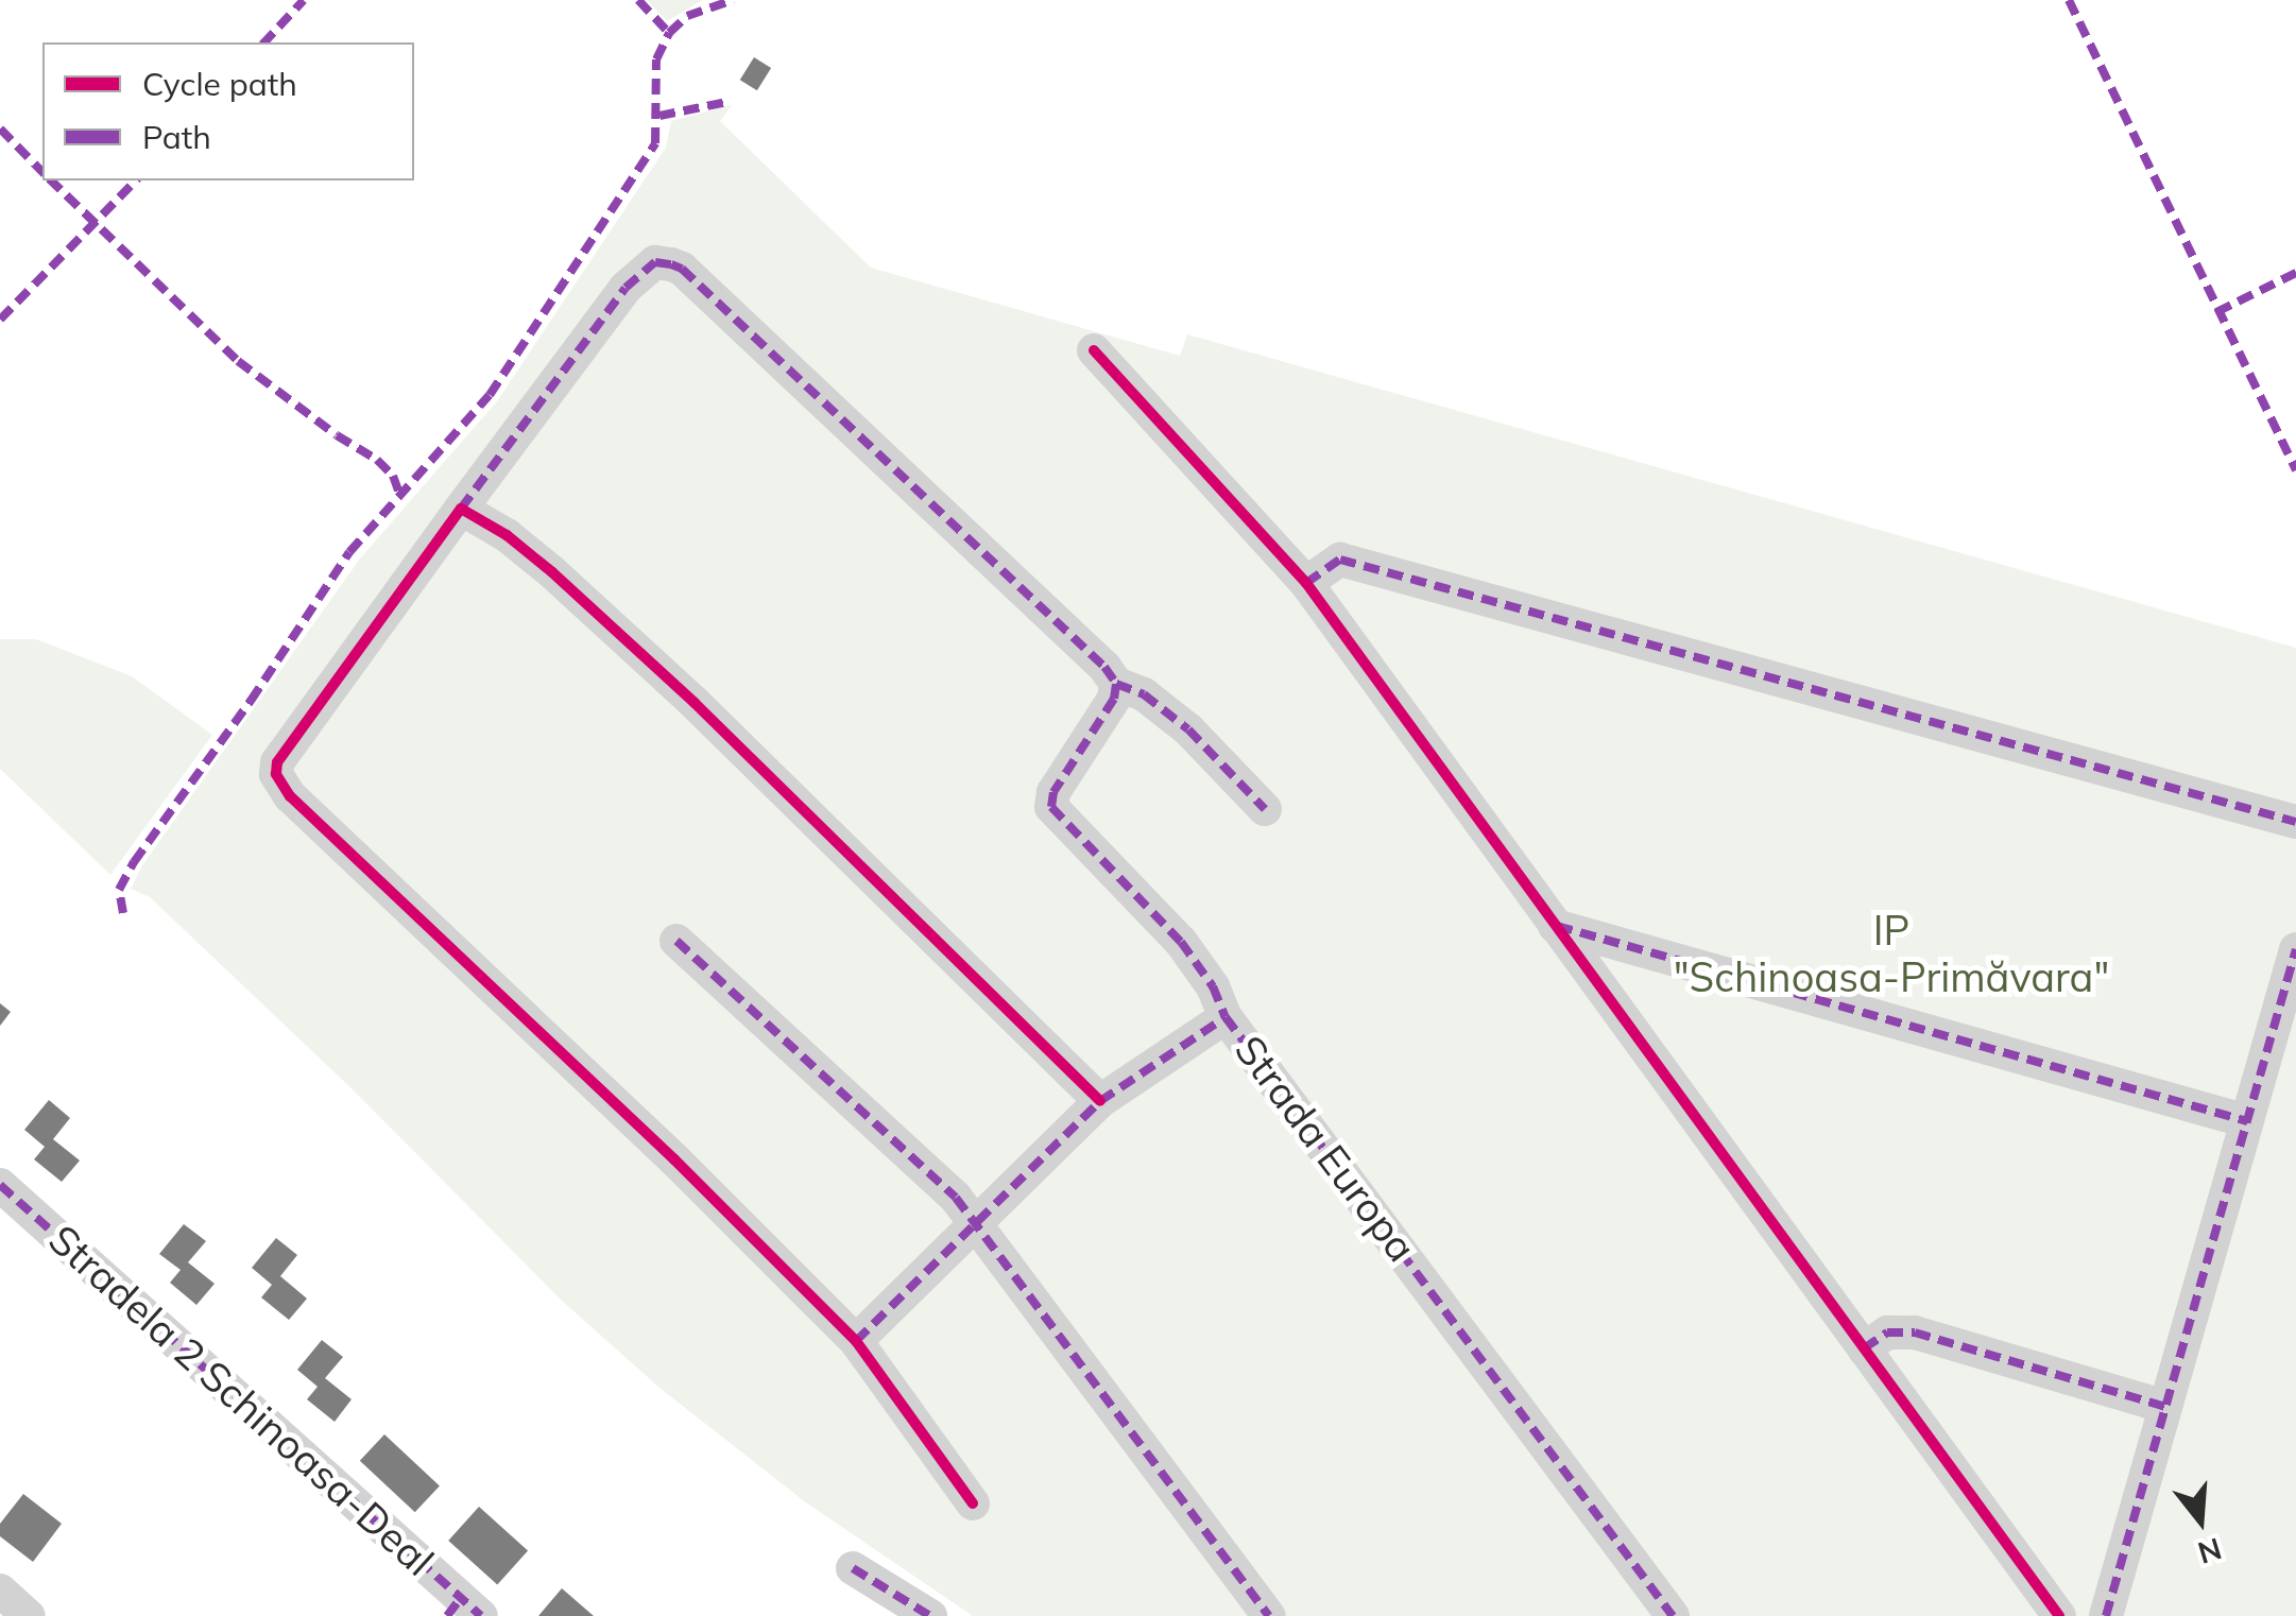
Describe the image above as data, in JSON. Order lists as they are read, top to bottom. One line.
{"streets":{"street":["Strada Europa","Stradela 2 Schinoasa-Deal"]},"parks":["IP \"Schinoasa-Primăvara\""],"legend":["Cycle path","Path"],"north":"bottom"}
